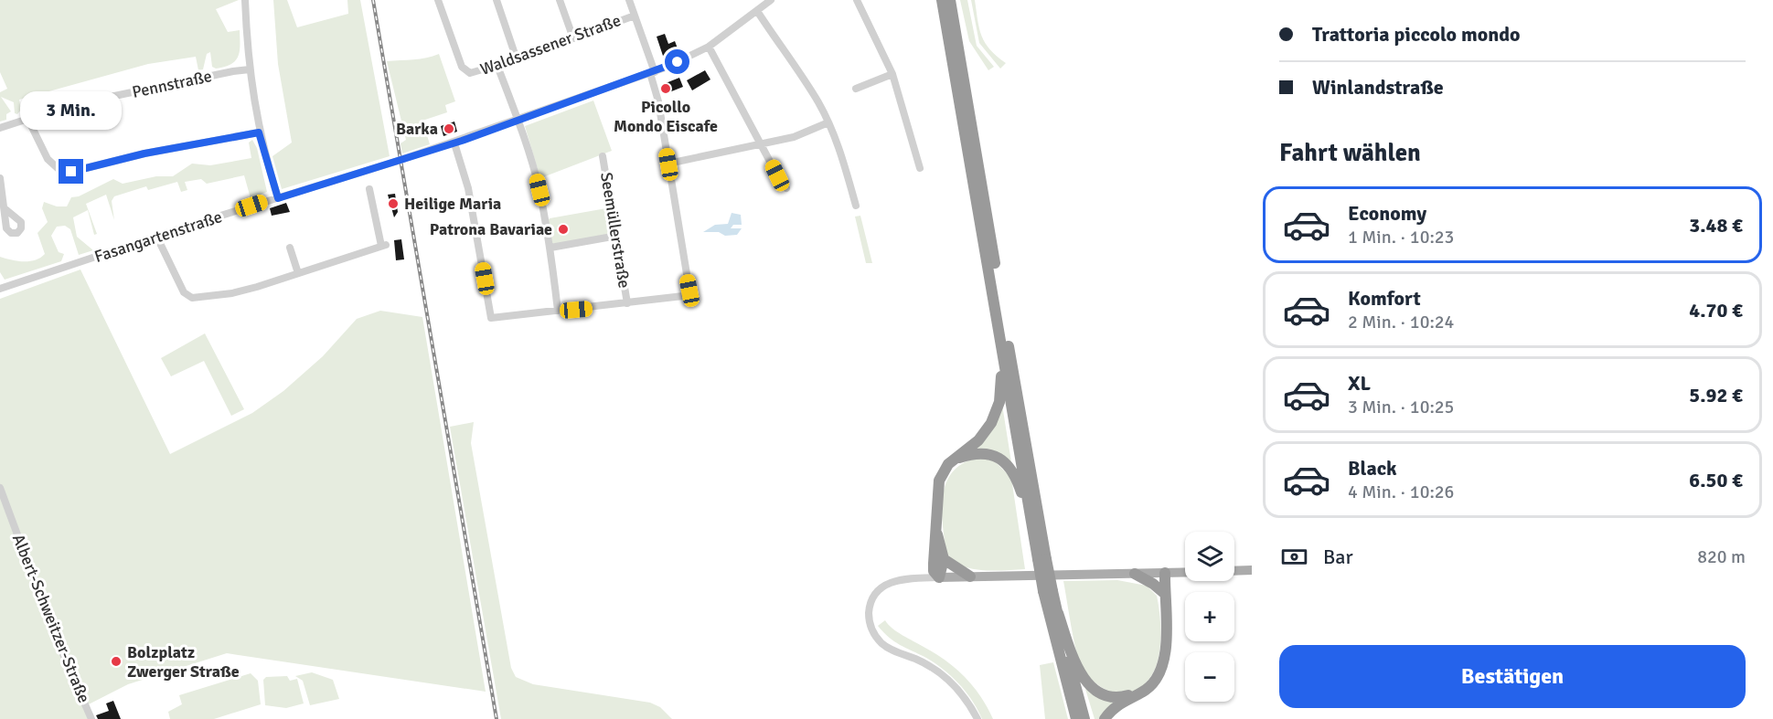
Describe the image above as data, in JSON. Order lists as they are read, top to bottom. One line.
{"streets":{"street":["Waldsassener Straße","Pennstraße","Seemüllerstraße","Fasangartenstraße","Albert-Schweitzer-Straße"]},"places":["Picollo Mondo Eiscafe","Barka","Heilige Maria","Patrona Bavariae","Bolzplatz Zwerger Straße"],"page":{"banner":["Trattoria piccolo mondo","Winlandstraße"],"bubble":"3 Min.","heading":"Fahrt wählen","list":[{"name":"Economy","note":"1 Min. · 10:23","value":"3.48 €"},{"name":"Komfort","note":"2 Min. · 10:24","value":"4.70 €"},{"name":"XL","note":"3 Min. · 10:25","value":"5.92 €"},{"name":"Black","note":"4 Min. · 10:26","value":"6.50 €"}],"pay":["Bar","820 m"],"map_buttons":["+","−"],"buttons":"Bestätigen"}}
